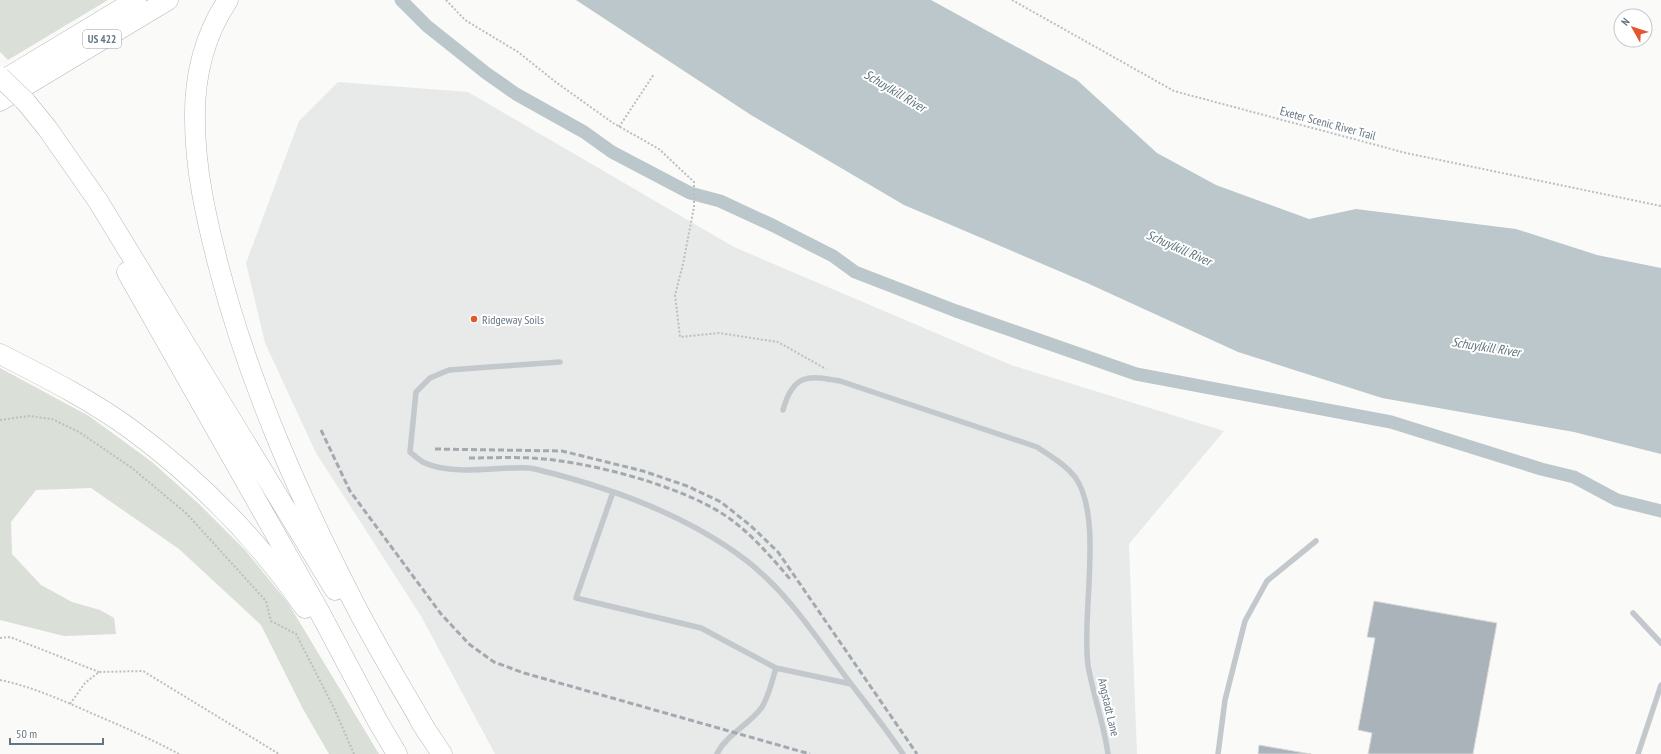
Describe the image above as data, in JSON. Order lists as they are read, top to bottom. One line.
{"streets":{"highway":["US 422"],"lane":["Angstadt Lane"],"path":["Exeter Scenic River Trail"]},"water":["Schuylkill River"],"places":["Ridgeway Soils"],"scale_bar":"50 m","north":"top left"}
